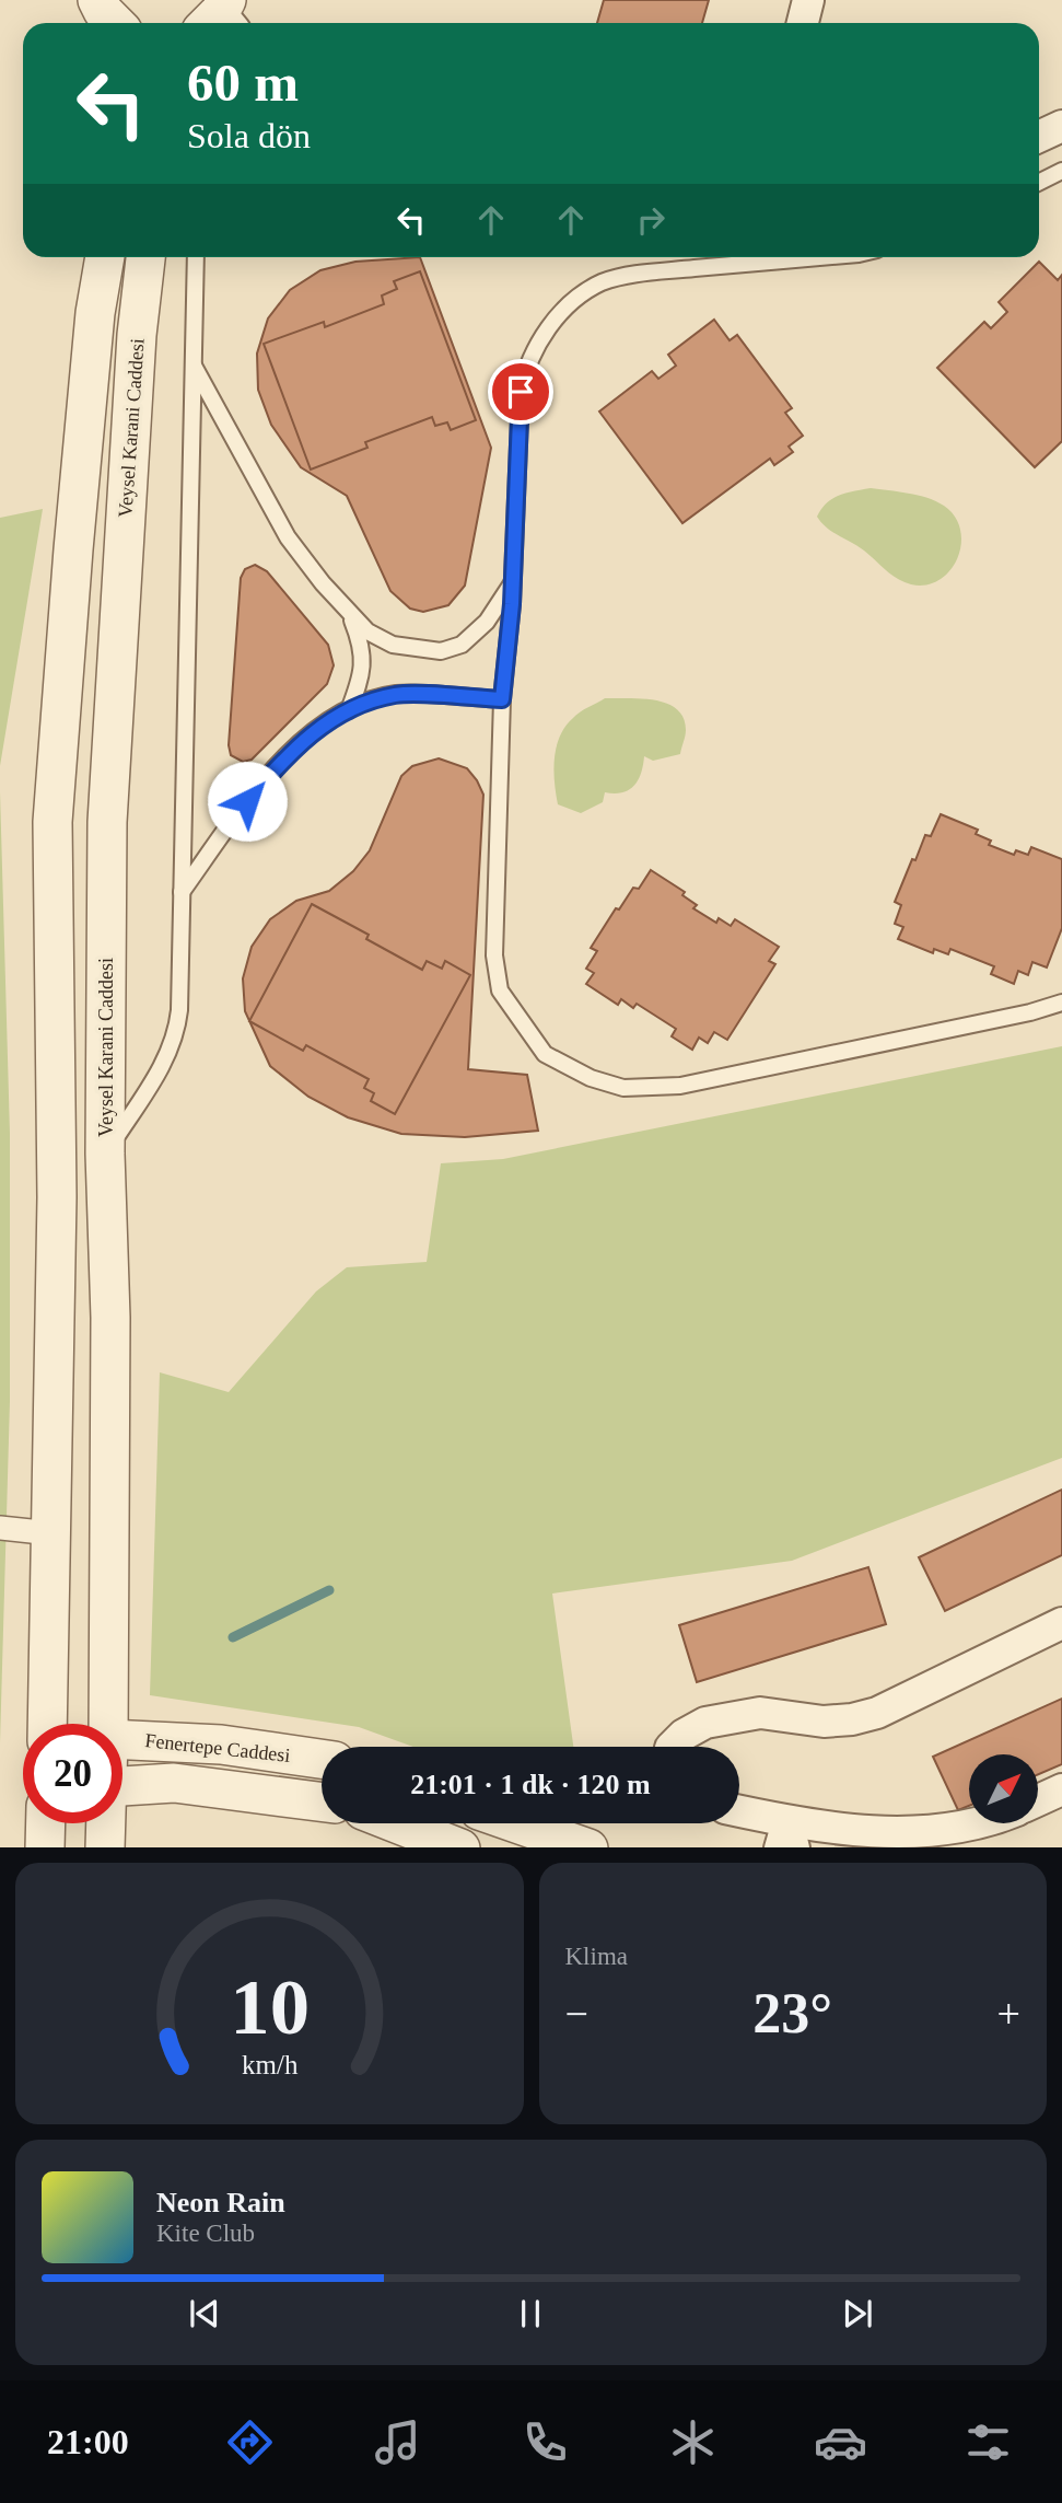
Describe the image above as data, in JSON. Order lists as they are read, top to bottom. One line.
{"streets":{"street":["Veysel Karani Caddesi","Fenertepe Caddesi"]},"north":"top right","page":{"turn":["60 m","Sola dön"],"limit":"20","trip":"21:01 · 1 dk · 120 m","tile":"Klima","heat":["−","23°","+"],"song":["Neon Rain","Kite Club"],"tabs":"21:00","gauge":["10","km/h"]}}
